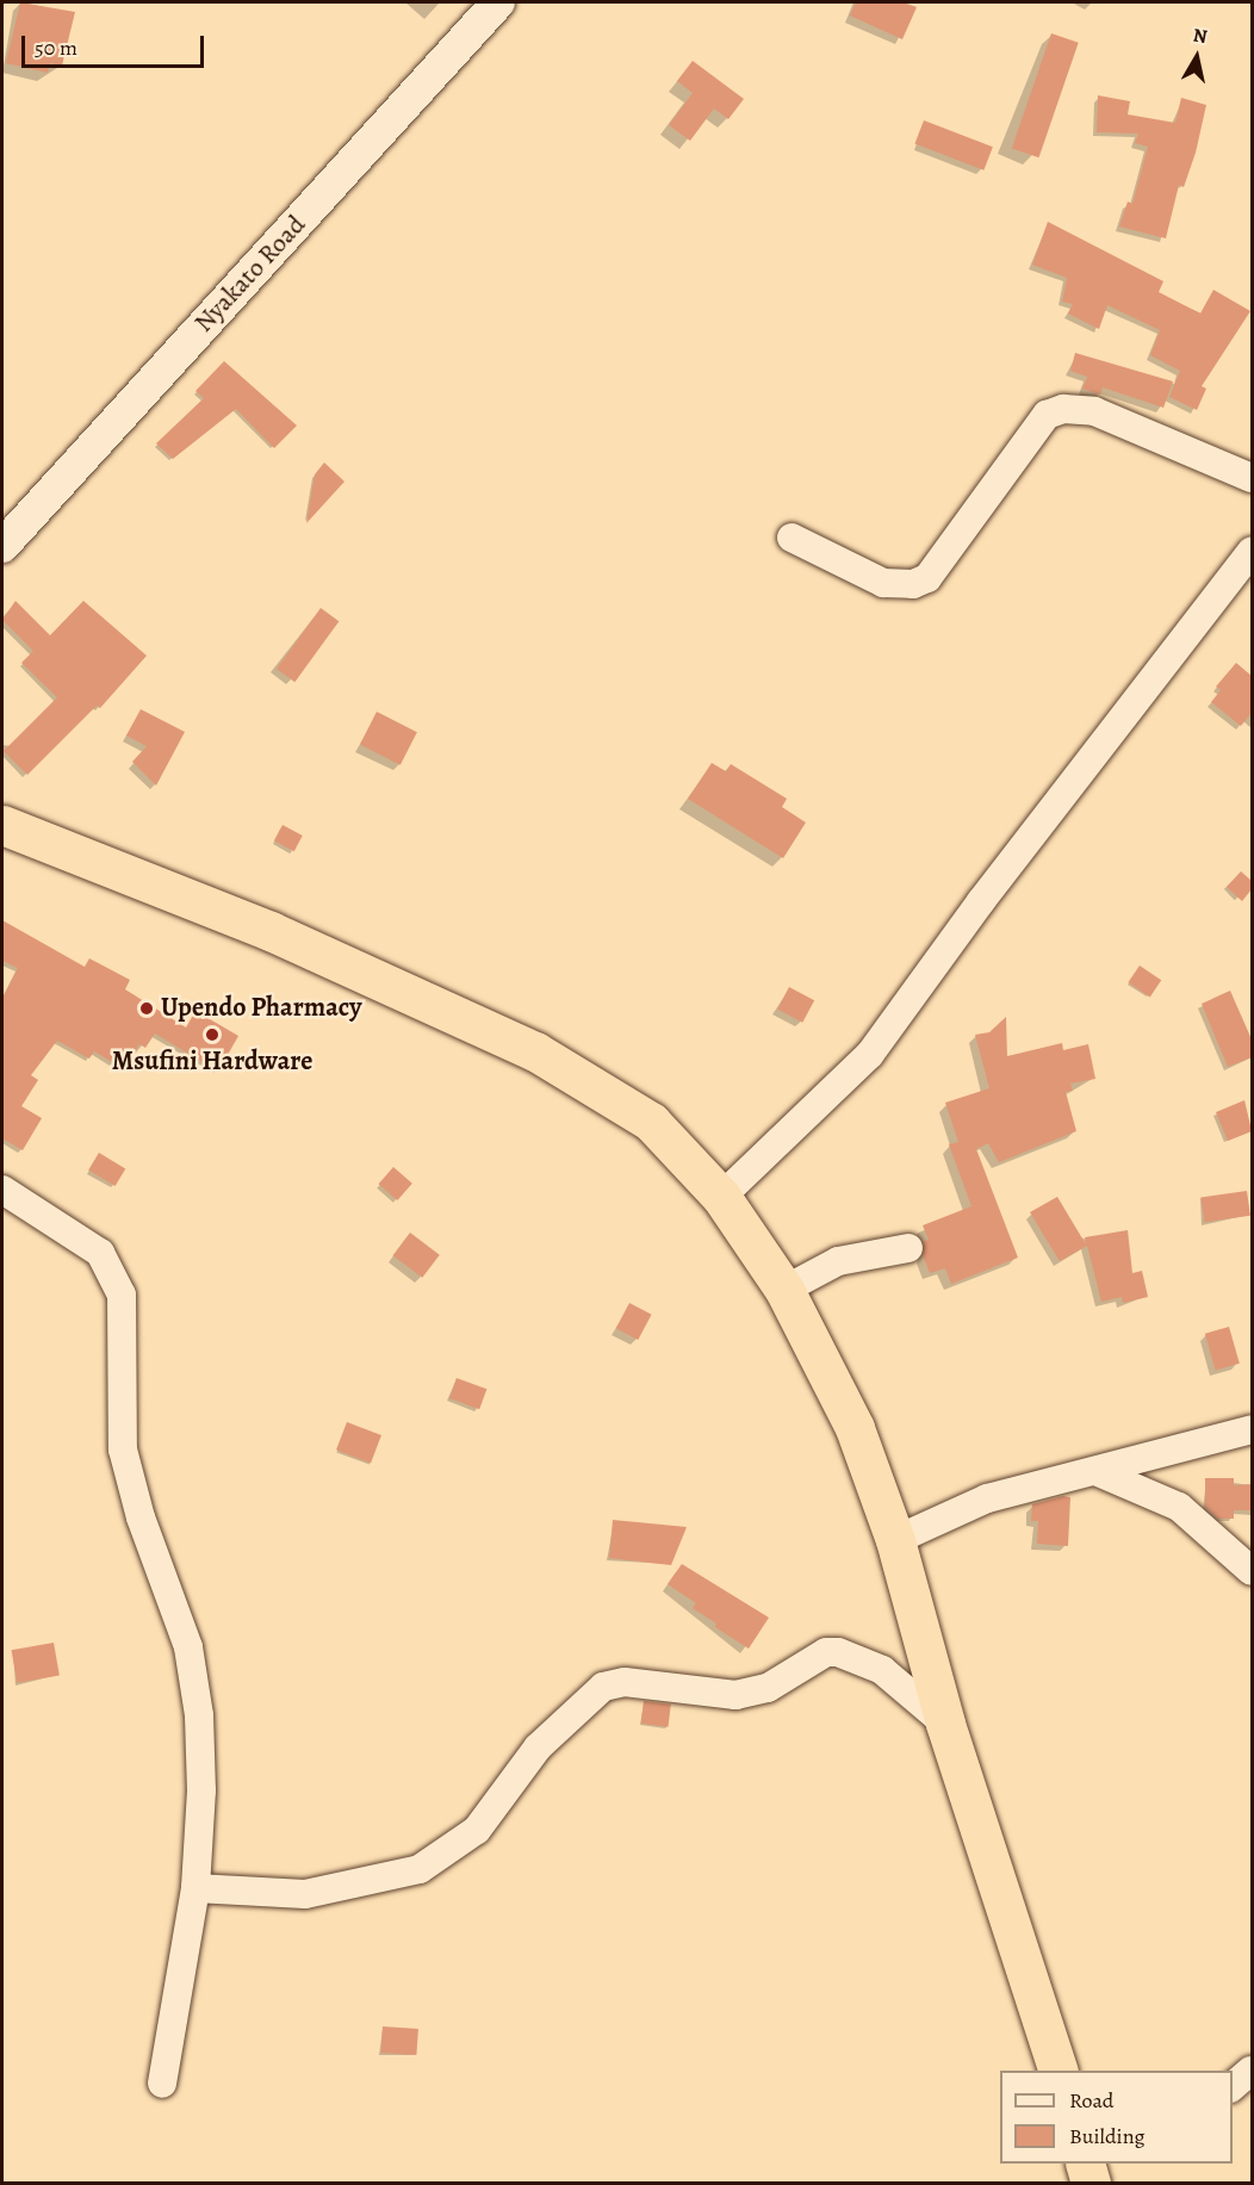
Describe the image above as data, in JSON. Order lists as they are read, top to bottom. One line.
{"streets":{"street":["Nyakato Road"]},"places":["Upendo Pharmacy","Msufini Hardware"],"legend":["Road","Building"],"scale_bar":"50 m","north":"top"}
